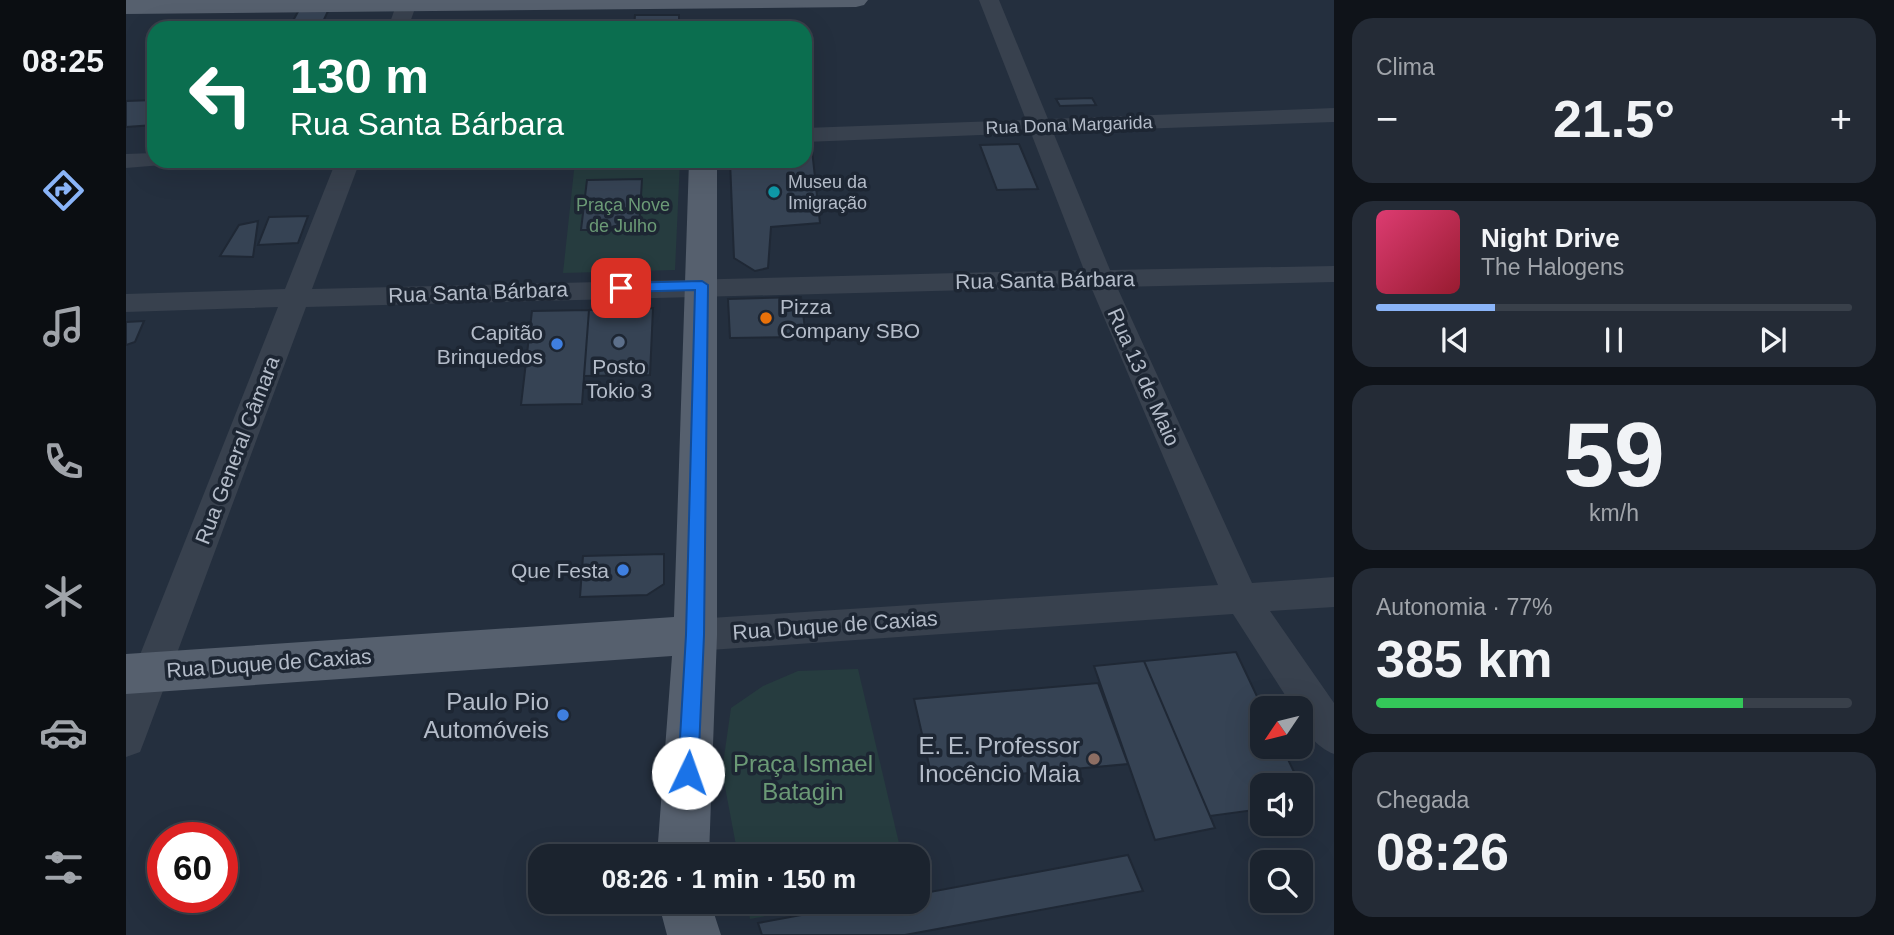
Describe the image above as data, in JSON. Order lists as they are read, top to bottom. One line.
{"streets":{"main road":["Rua Duque de Caxias"],"street":["Rua Dona Margarida","Rua Santa Bárbara","Rua 13 de Maio","Rua General Câmara"]},"crossings":[["Rua Dona Margarida","Rua 13 de Maio"],["Rua Santa Bárbara","Rua 13 de Maio"],["Rua Santa Bárbara","Rua General Câmara"],["Rua 13 de Maio","Rua Duque de Caxias"],["Rua General Câmara","Rua Duque de Caxias"]],"parks":["Praça Nove de Julho","Praça Ismael Batagin"],"places":["Museu da Imigração","Pizza Company SBO","Posto Tokio 3","Capitão Brinquedos","Que Festa","Paulo Pio Automóveis","E. E. Professor Inocêncio Maia"],"north":"bottom left","page":{"tabs":"08:25","tile":["Clima",["59","km/h"],["Autonomia · 77%","385 km"],["Chegada","08:26"]],"turn":["130 m","Rua Santa Bárbara"],"heat":["−","21.5°","+"],"song":["Night Drive","The Halogens"],"limit":"60","trip":"08:26 · 1 min · 150 m"}}
